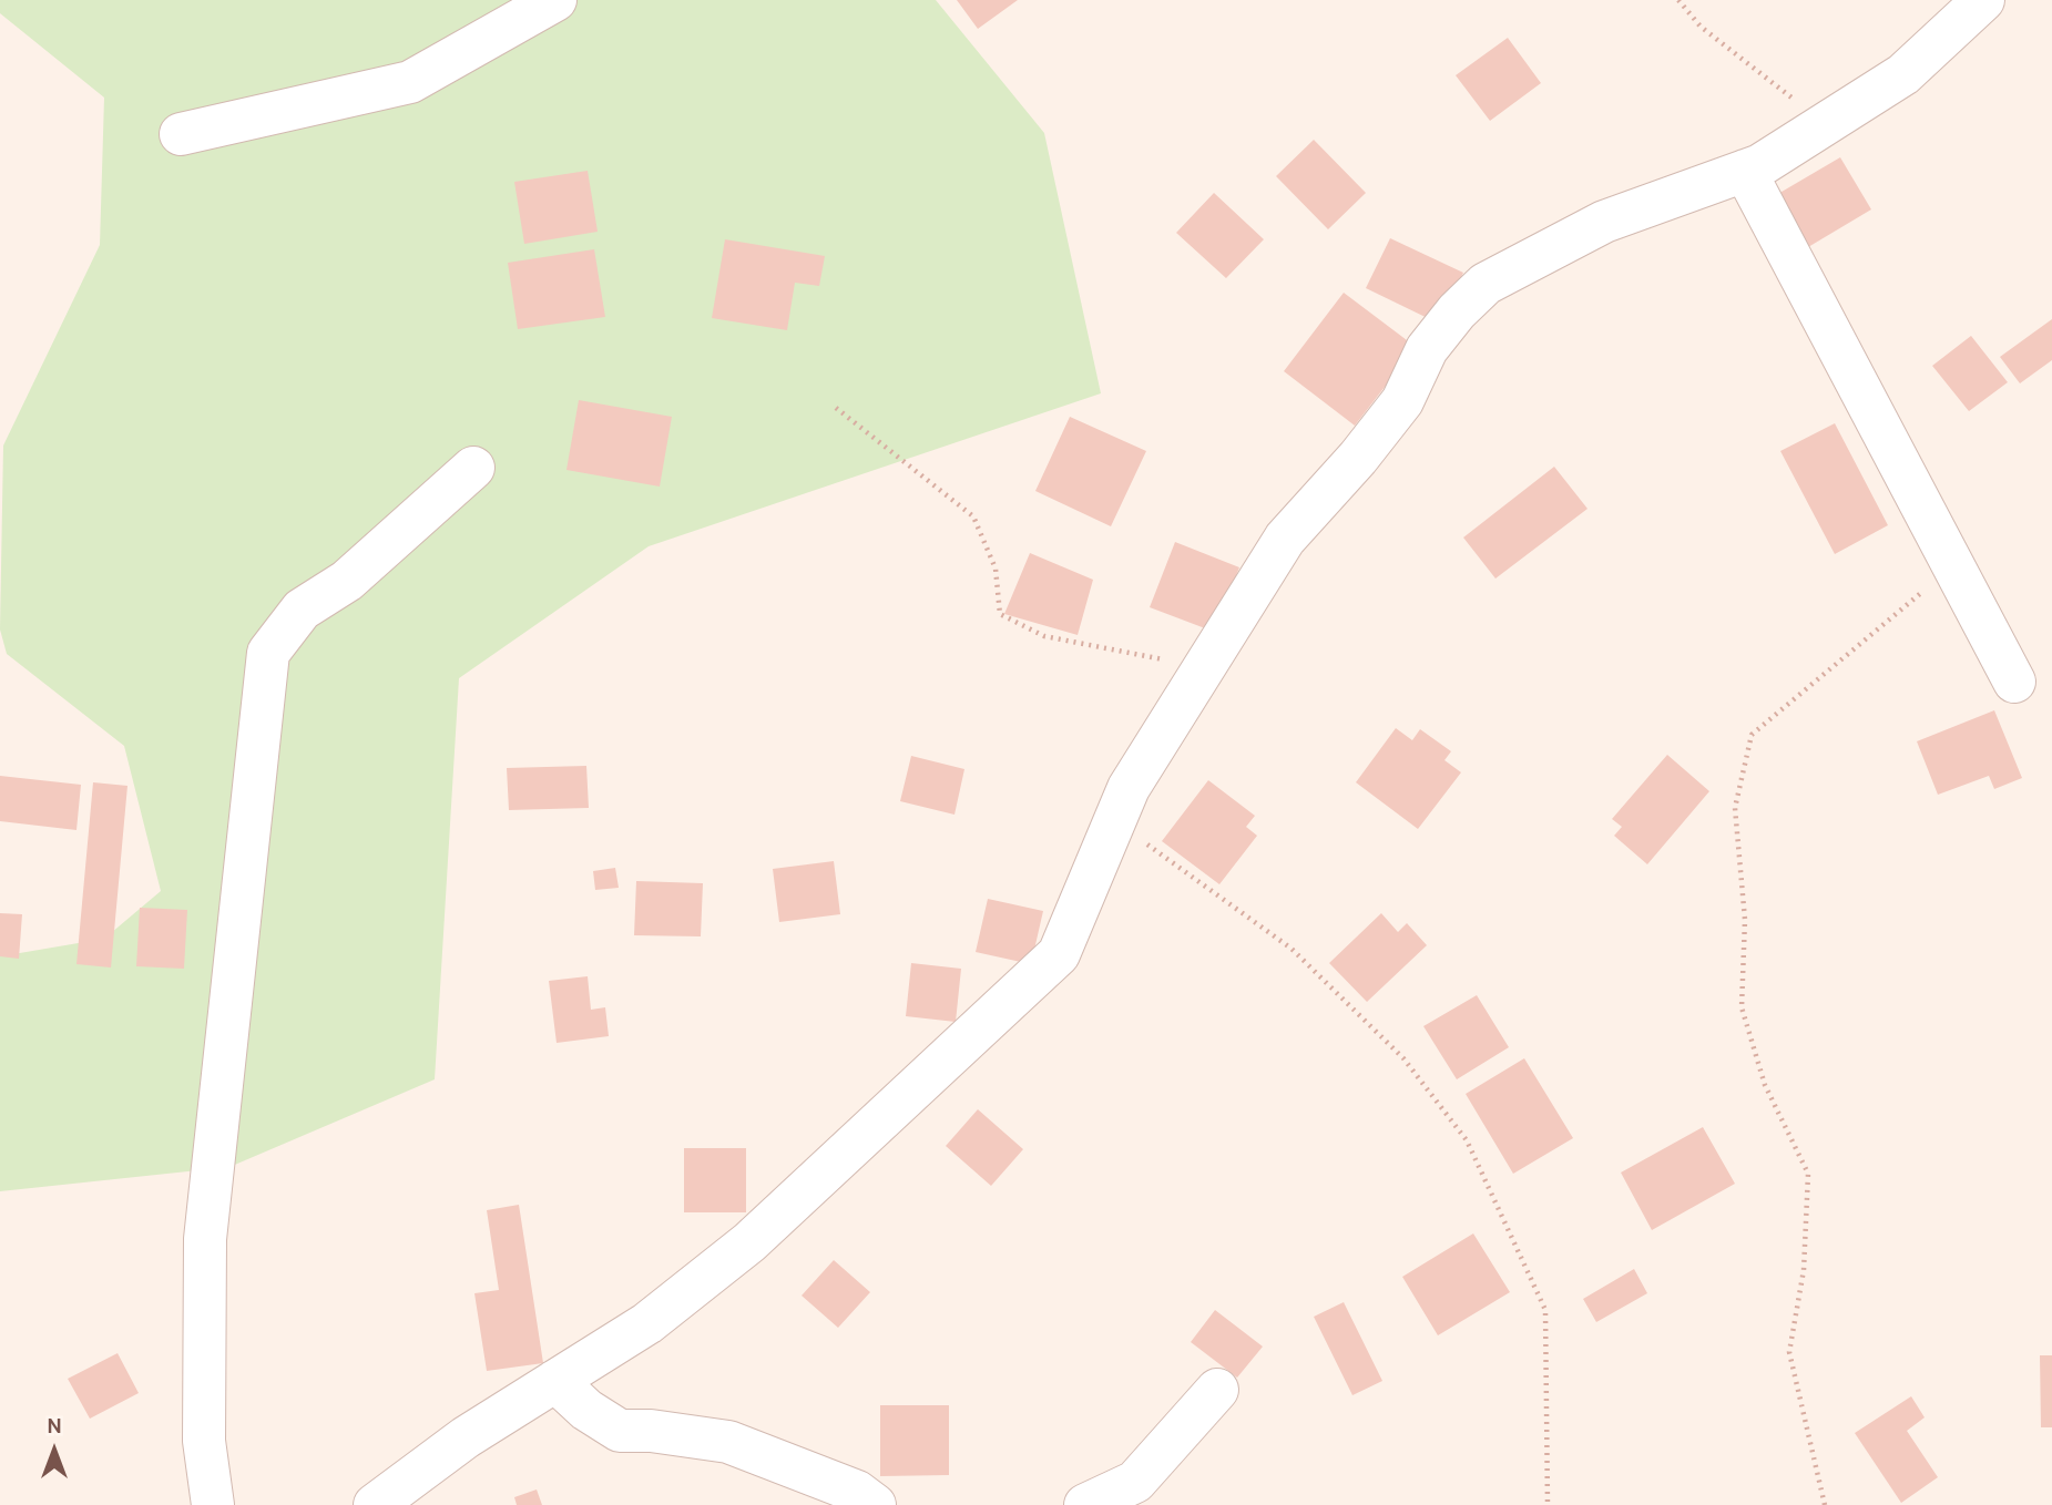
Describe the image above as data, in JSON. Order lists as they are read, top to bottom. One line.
{"north":"top"}
